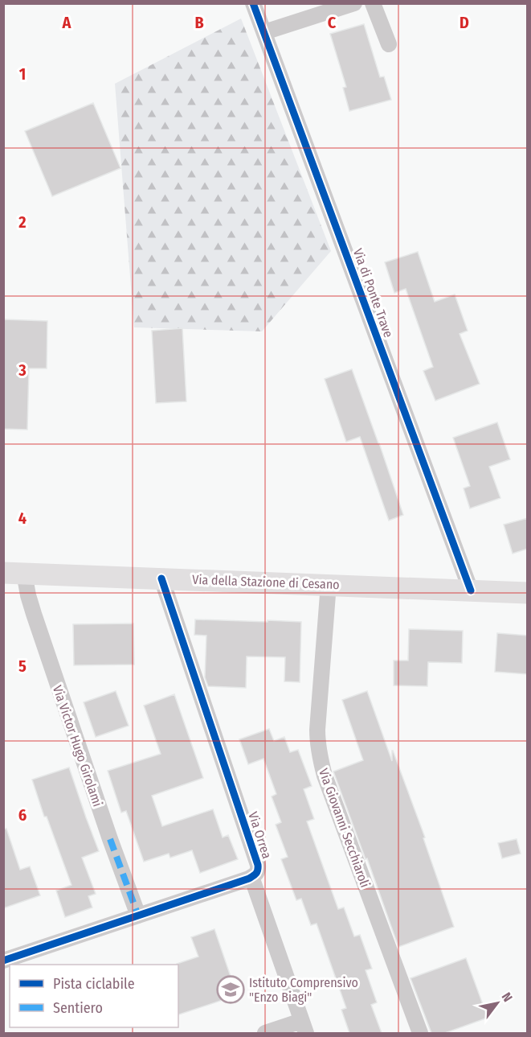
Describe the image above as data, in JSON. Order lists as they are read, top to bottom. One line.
{"streets":{"street":["Via di Ponte Trave","Via della Stazione di Cesano","Via Victor Hugo Girolami","Via Giovanni Secchiaroli","Via Orrea"]},"crossings":[["Via di Ponte Trave","Via della Stazione di Cesano"],["Via della Stazione di Cesano","Via Victor Hugo Girolami"],["Via della Stazione di Cesano","Via Giovanni Secchiaroli"],["Via della Stazione di Cesano","Via Orrea"],["Via Victor Hugo Girolami","Via Orrea"]],"places":{"school or university":["Istituto Comprensivo \"Enzo Biagi\""]},"legend":["Pista ciclabile","Sentiero"],"north":"top right","grid":{"columns":["A","B","C","D"],"rows":["1","2","3","4","5","6"]}}
